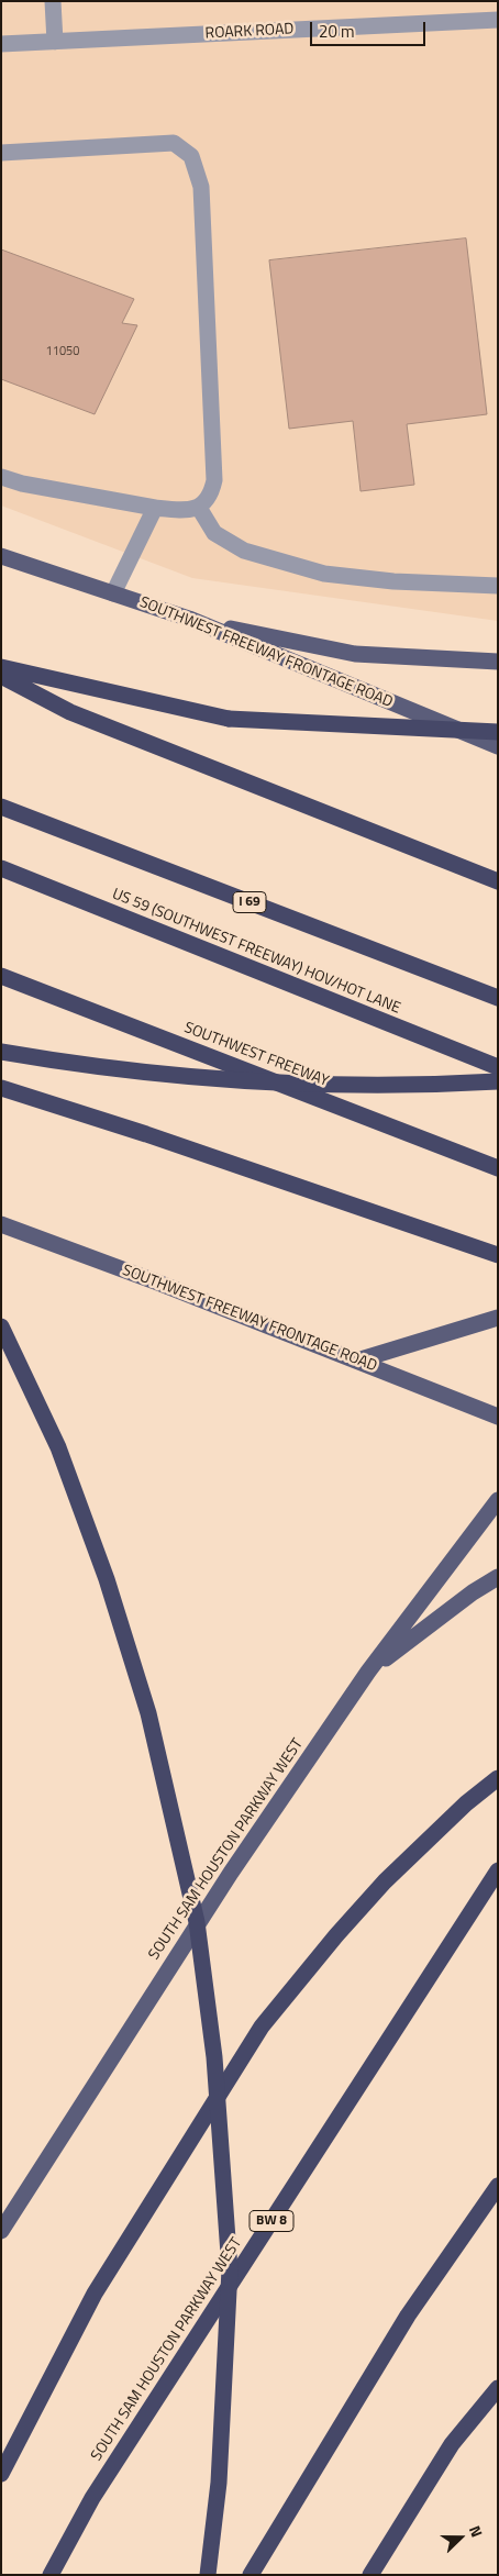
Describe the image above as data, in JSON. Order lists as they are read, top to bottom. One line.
{"streets":{"highway":["I 69","US 59 (SOUTHWEST FREEWAY) HOV/HOT LANE","SOUTHWEST FREEWAY","SOUTH SAM HOUSTON PARKWAY WEST","BW 8"],"main road":["SOUTHWEST FREEWAY FRONTAGE ROAD"],"street":["ROARK ROAD"]},"house_numbers":["11050"],"scale_bar":"20 m","north":"right"}
